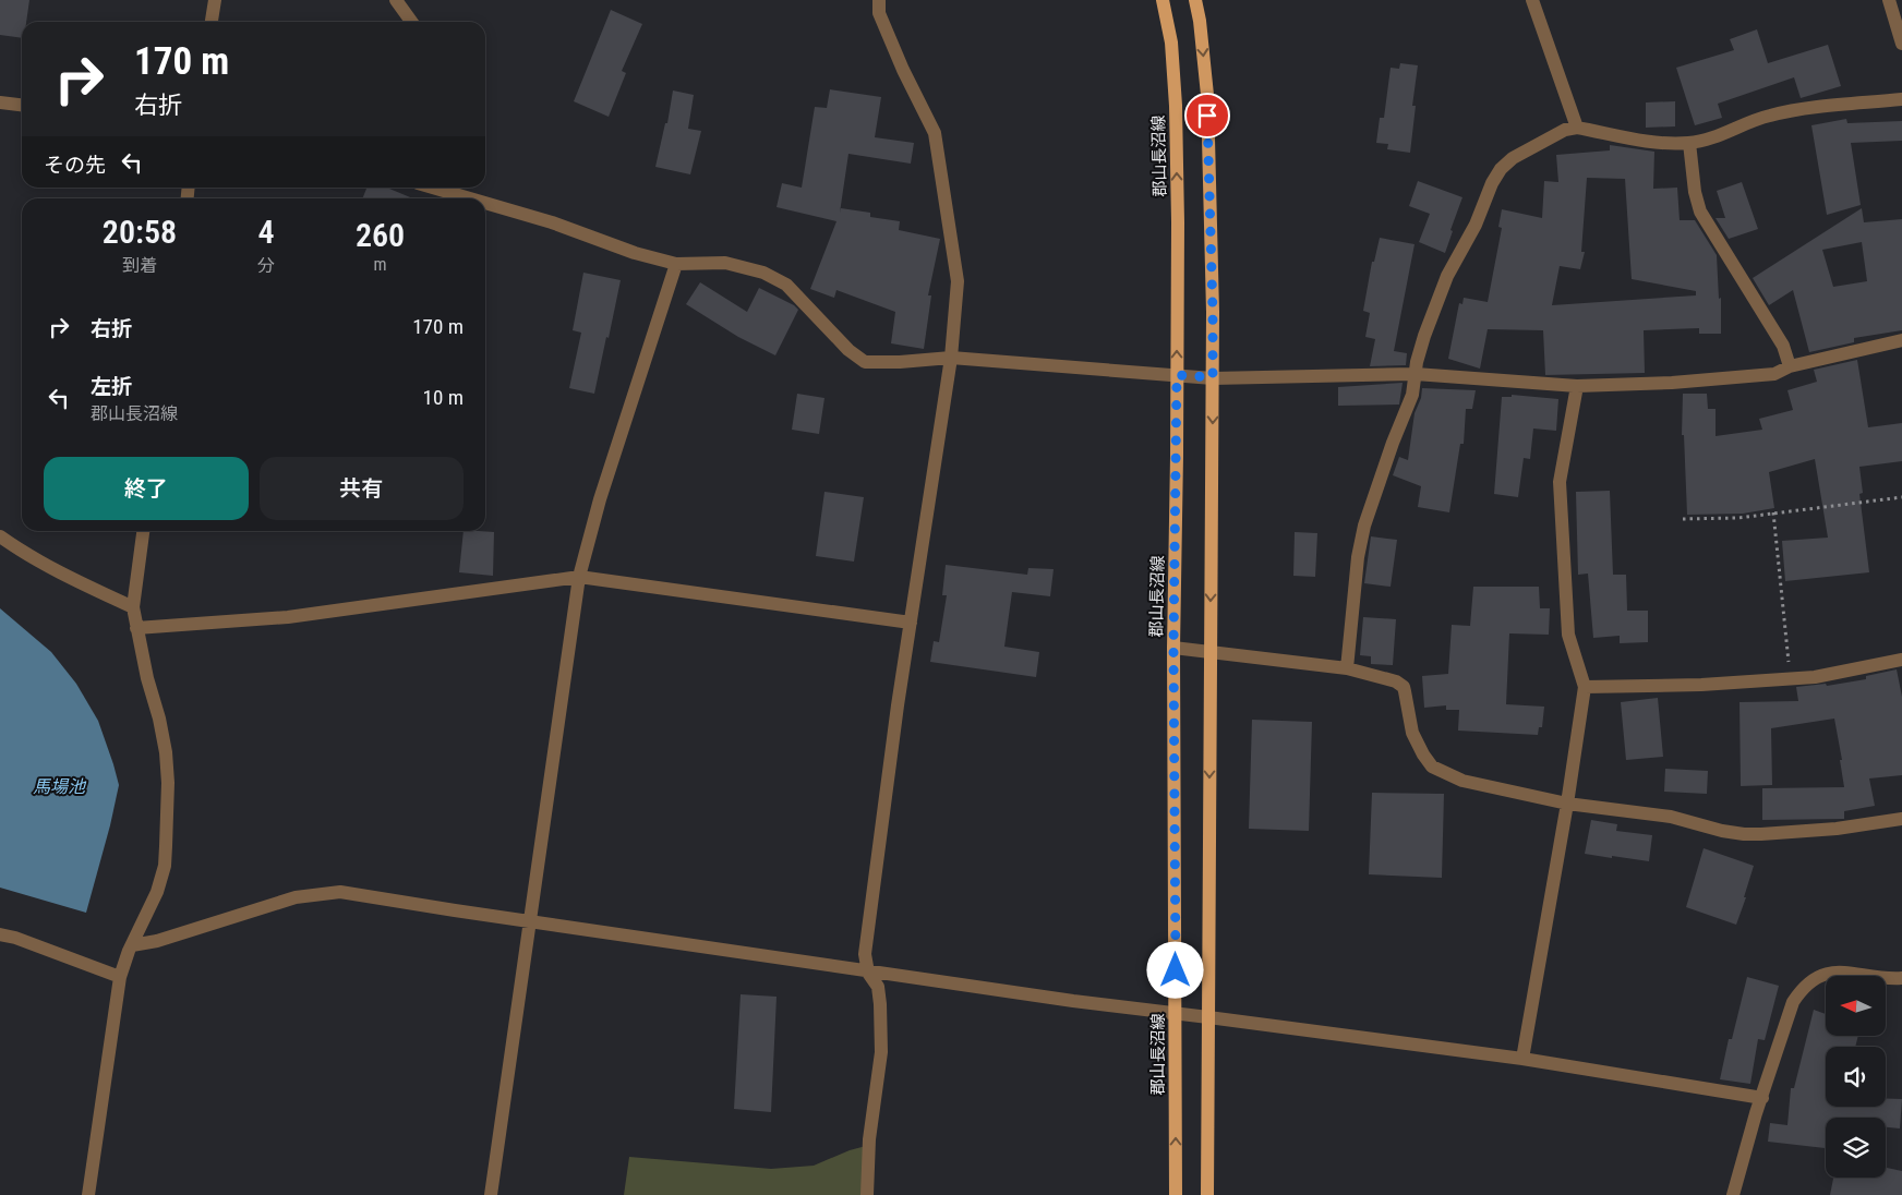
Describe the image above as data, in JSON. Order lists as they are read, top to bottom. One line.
{"streets":{"main road":["郡山長沼線"]},"water":["馬場池"],"north":"left","page":{"turn":["170 m","右折"],"then":"その先","eta":["20:58","到着","4","分","260","m"],"list":[{"name":"右折","value":"170 m"},{"name":"左折","note":"郡山長沼線","value":"10 m"}],"buttons":["終了","共有"]}}
